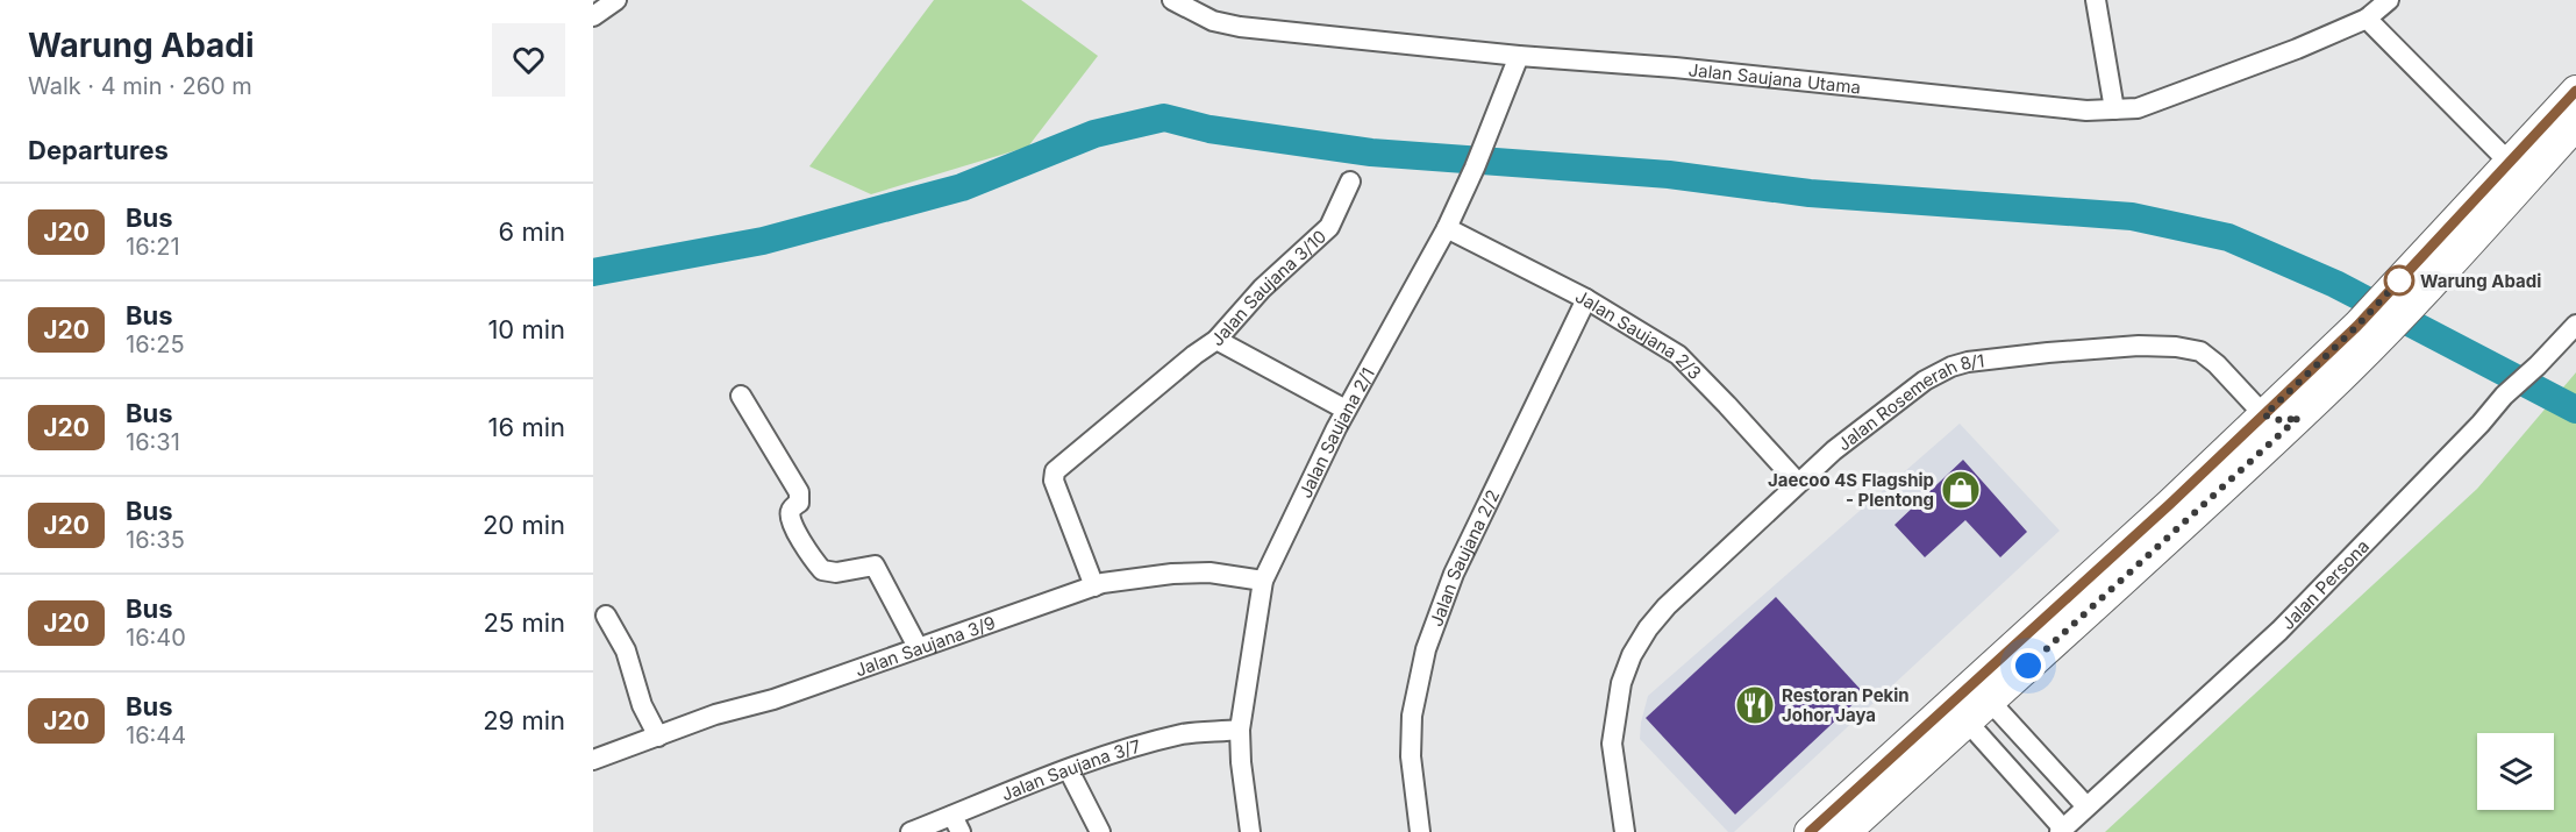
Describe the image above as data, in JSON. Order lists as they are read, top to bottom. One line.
{"streets":{"street":["Jalan Saujana Utama","Jalan Saujana 3/10","Jalan Saujana 2/3","Jalan Rosemerah 8/1","Jalan Saujana 2/1","Jalan Saujana 2/2","Jalan Persona","Jalan Saujana 3/9","Jalan Saujana 3/7"]},"crossings":[["Jalan Saujana Utama","Jalan Saujana 2/1"],["Jalan Saujana 3/10","Jalan Saujana 2/1"],["Jalan Saujana 2/3","Jalan Rosemerah 8/1"],["Jalan Saujana 2/3","Jalan Saujana 2/1"],["Jalan Saujana 2/3","Jalan Saujana 2/2"],["Jalan Saujana 2/1","Jalan Saujana 3/9"],["Jalan Saujana 2/1","Jalan Saujana 3/7"]],"places":{"other":["Warung Abadi"],"shop":["Jaecoo 4S Flagship - Plentong"],"restaurant":["Restoran Pekin Johor Jaya"]},"lines":["bus line J20"],"page":{"heading":[["Warung Abadi","Walk · 4 min · 260 m"],"Departures"],"list":[{"mark":"J20","name":"Bus","note":"16:21","value":"6 min"},{"mark":"J20","name":"Bus","note":"16:25","value":"10 min"},{"mark":"J20","name":"Bus","note":"16:31","value":"16 min"},{"mark":"J20","name":"Bus","note":"16:35","value":"20 min"},{"mark":"J20","name":"Bus","note":"16:40","value":"25 min"},{"mark":"J20","name":"Bus","note":"16:44","value":"29 min"}]}}
